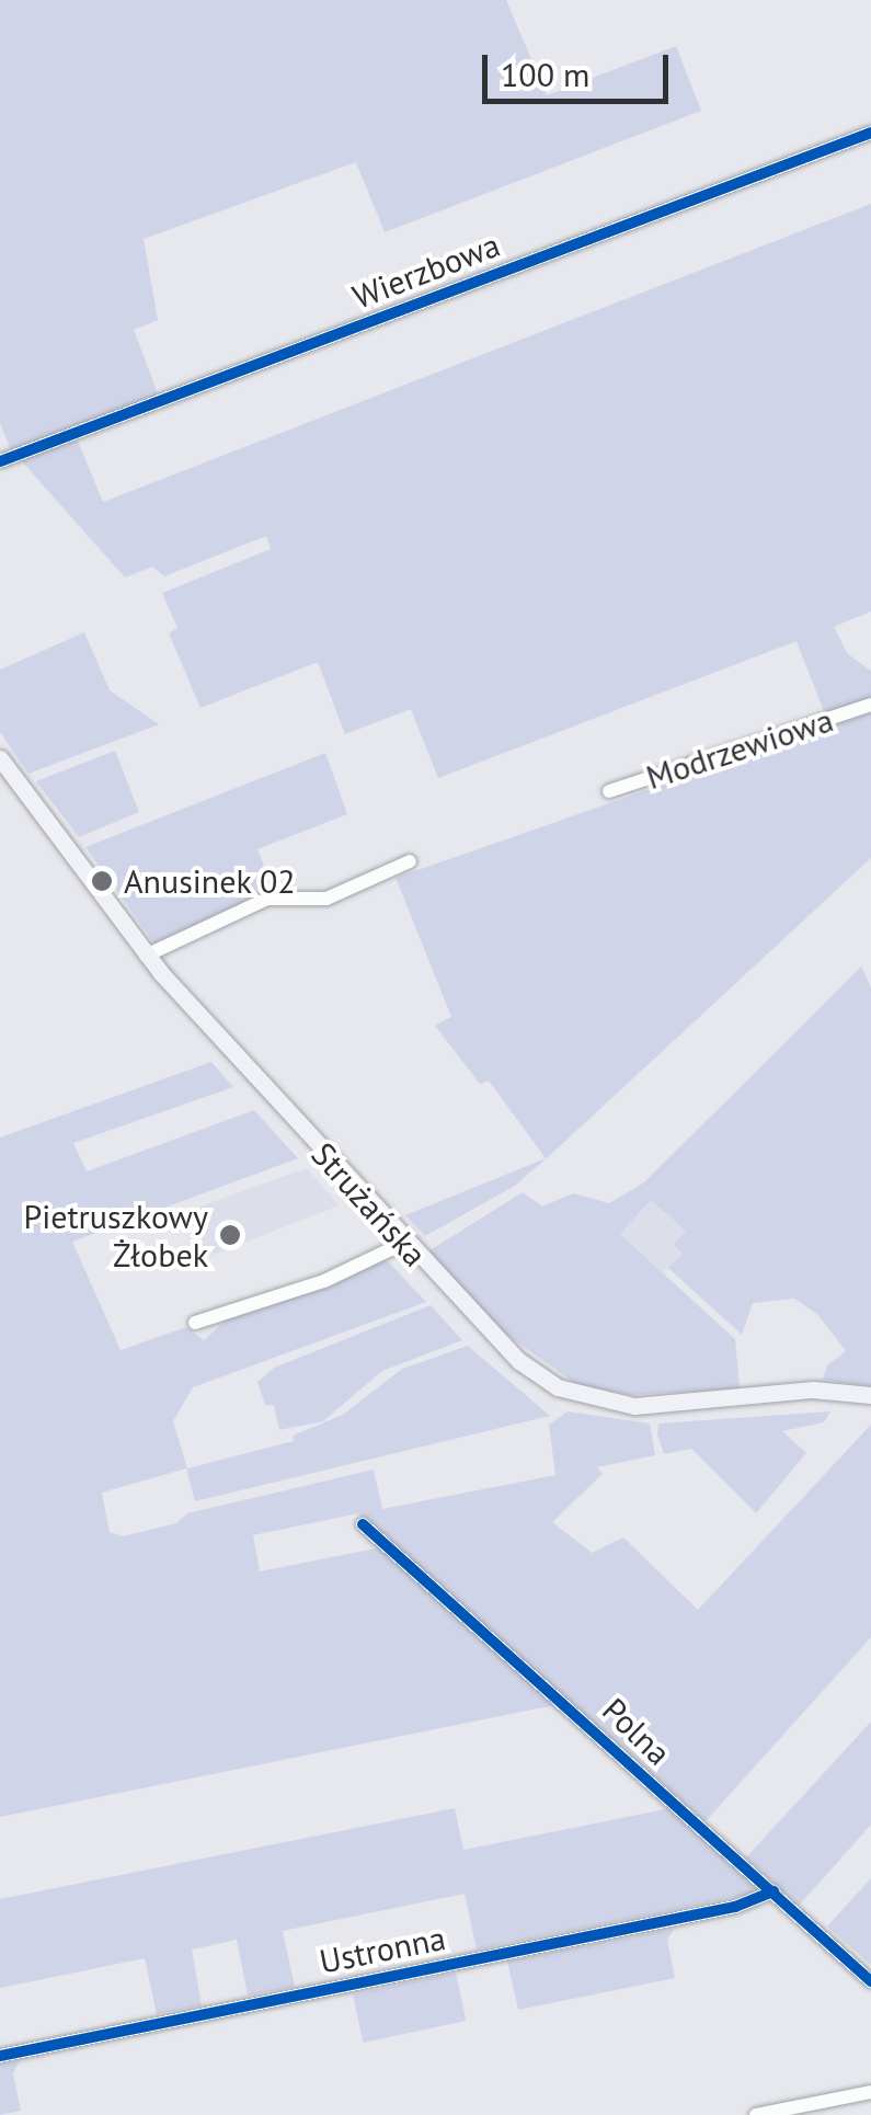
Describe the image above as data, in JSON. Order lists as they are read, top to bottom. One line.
{"streets":{"main road":["Strużańska"],"street":["Wierzbowa","Modrzewiowa","Polna","Ustronna"]},"crossings":[["Polna","Ustronna"]],"places":["Anusinek 02","Pietruszkowy Żłobek"],"scale_bar":"100 m"}
